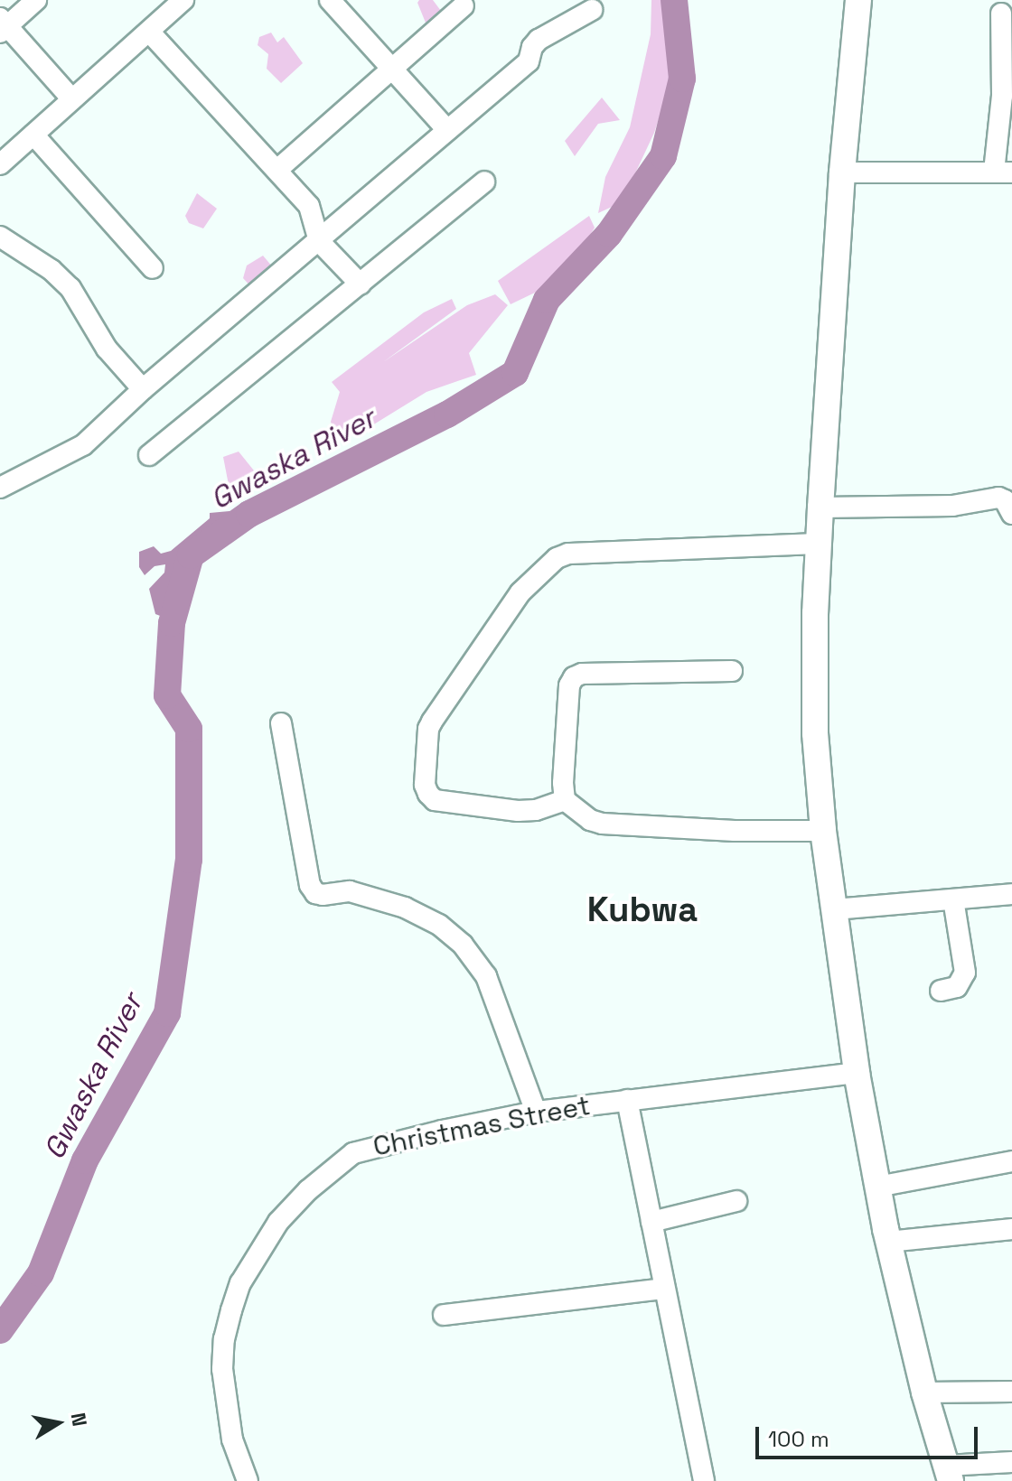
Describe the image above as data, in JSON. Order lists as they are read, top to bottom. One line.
{"streets":{"street":["Christmas Street"]},"districts":["Kubwa"],"water":["Gwaska River"],"scale_bar":"100 m","north":"right"}
